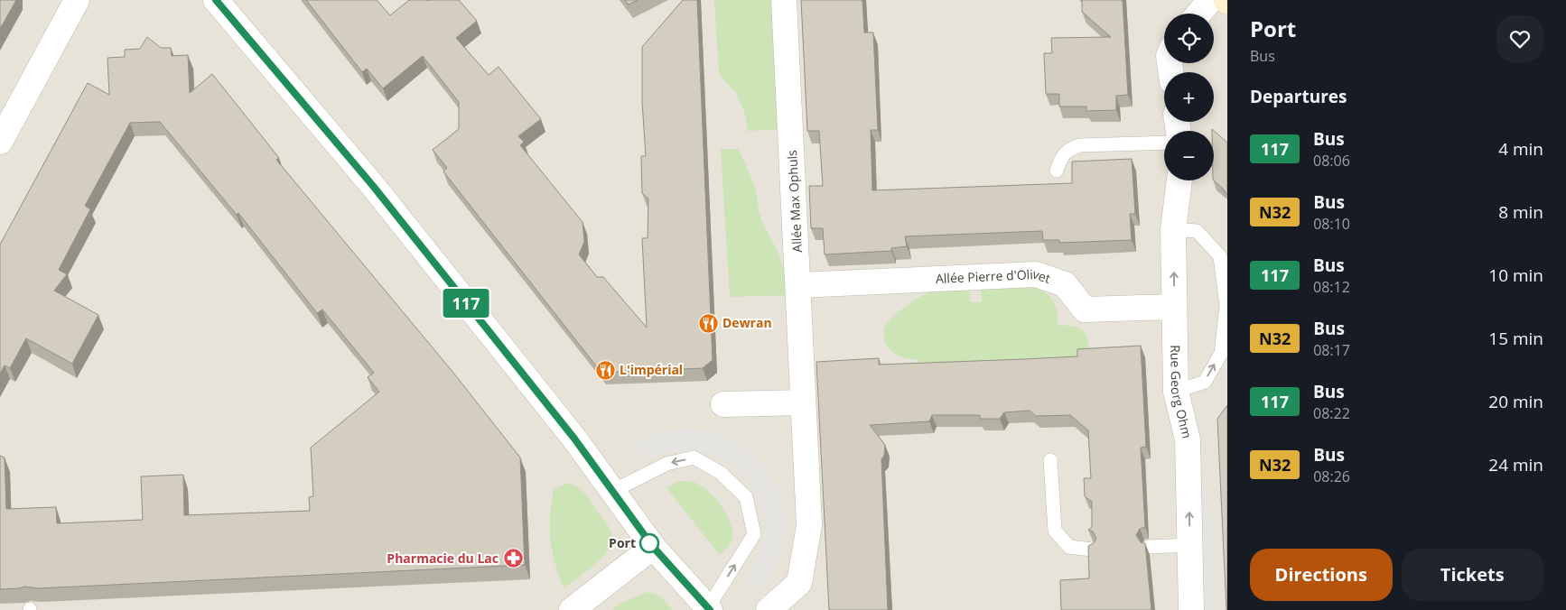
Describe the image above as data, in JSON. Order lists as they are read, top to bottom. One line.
{"streets":{"street":["Allée Max Ophuls","Allée Pierre d'Olivet","Rue Georg Ohm"]},"crossings":[["Allée Max Ophuls","Allée Pierre d'Olivet"],["Allée Pierre d'Olivet","Rue Georg Ohm"]],"one_way":["Rue Georg Ohm"],"places":{"restaurant":["Dewran","L'impérial"],"other":["Port"],"pharmacy":["Pharmacie du Lac"]},"lines":["bus line 117"],"page":{"on_map":"117","heading":[["Port","Bus"],"Departures"],"map_buttons":["+","−"],"list":[{"mark":"117","name":"Bus","note":"08:06","value":"4 min"},{"mark":"N32","name":"Bus","note":"08:10","value":"8 min"},{"mark":"117","name":"Bus","note":"08:12","value":"10 min"},{"mark":"N32","name":"Bus","note":"08:17","value":"15 min"},{"mark":"117","name":"Bus","note":"08:22","value":"20 min"},{"mark":"N32","name":"Bus","note":"08:26","value":"24 min"}],"buttons":["Directions","Tickets"]}}
